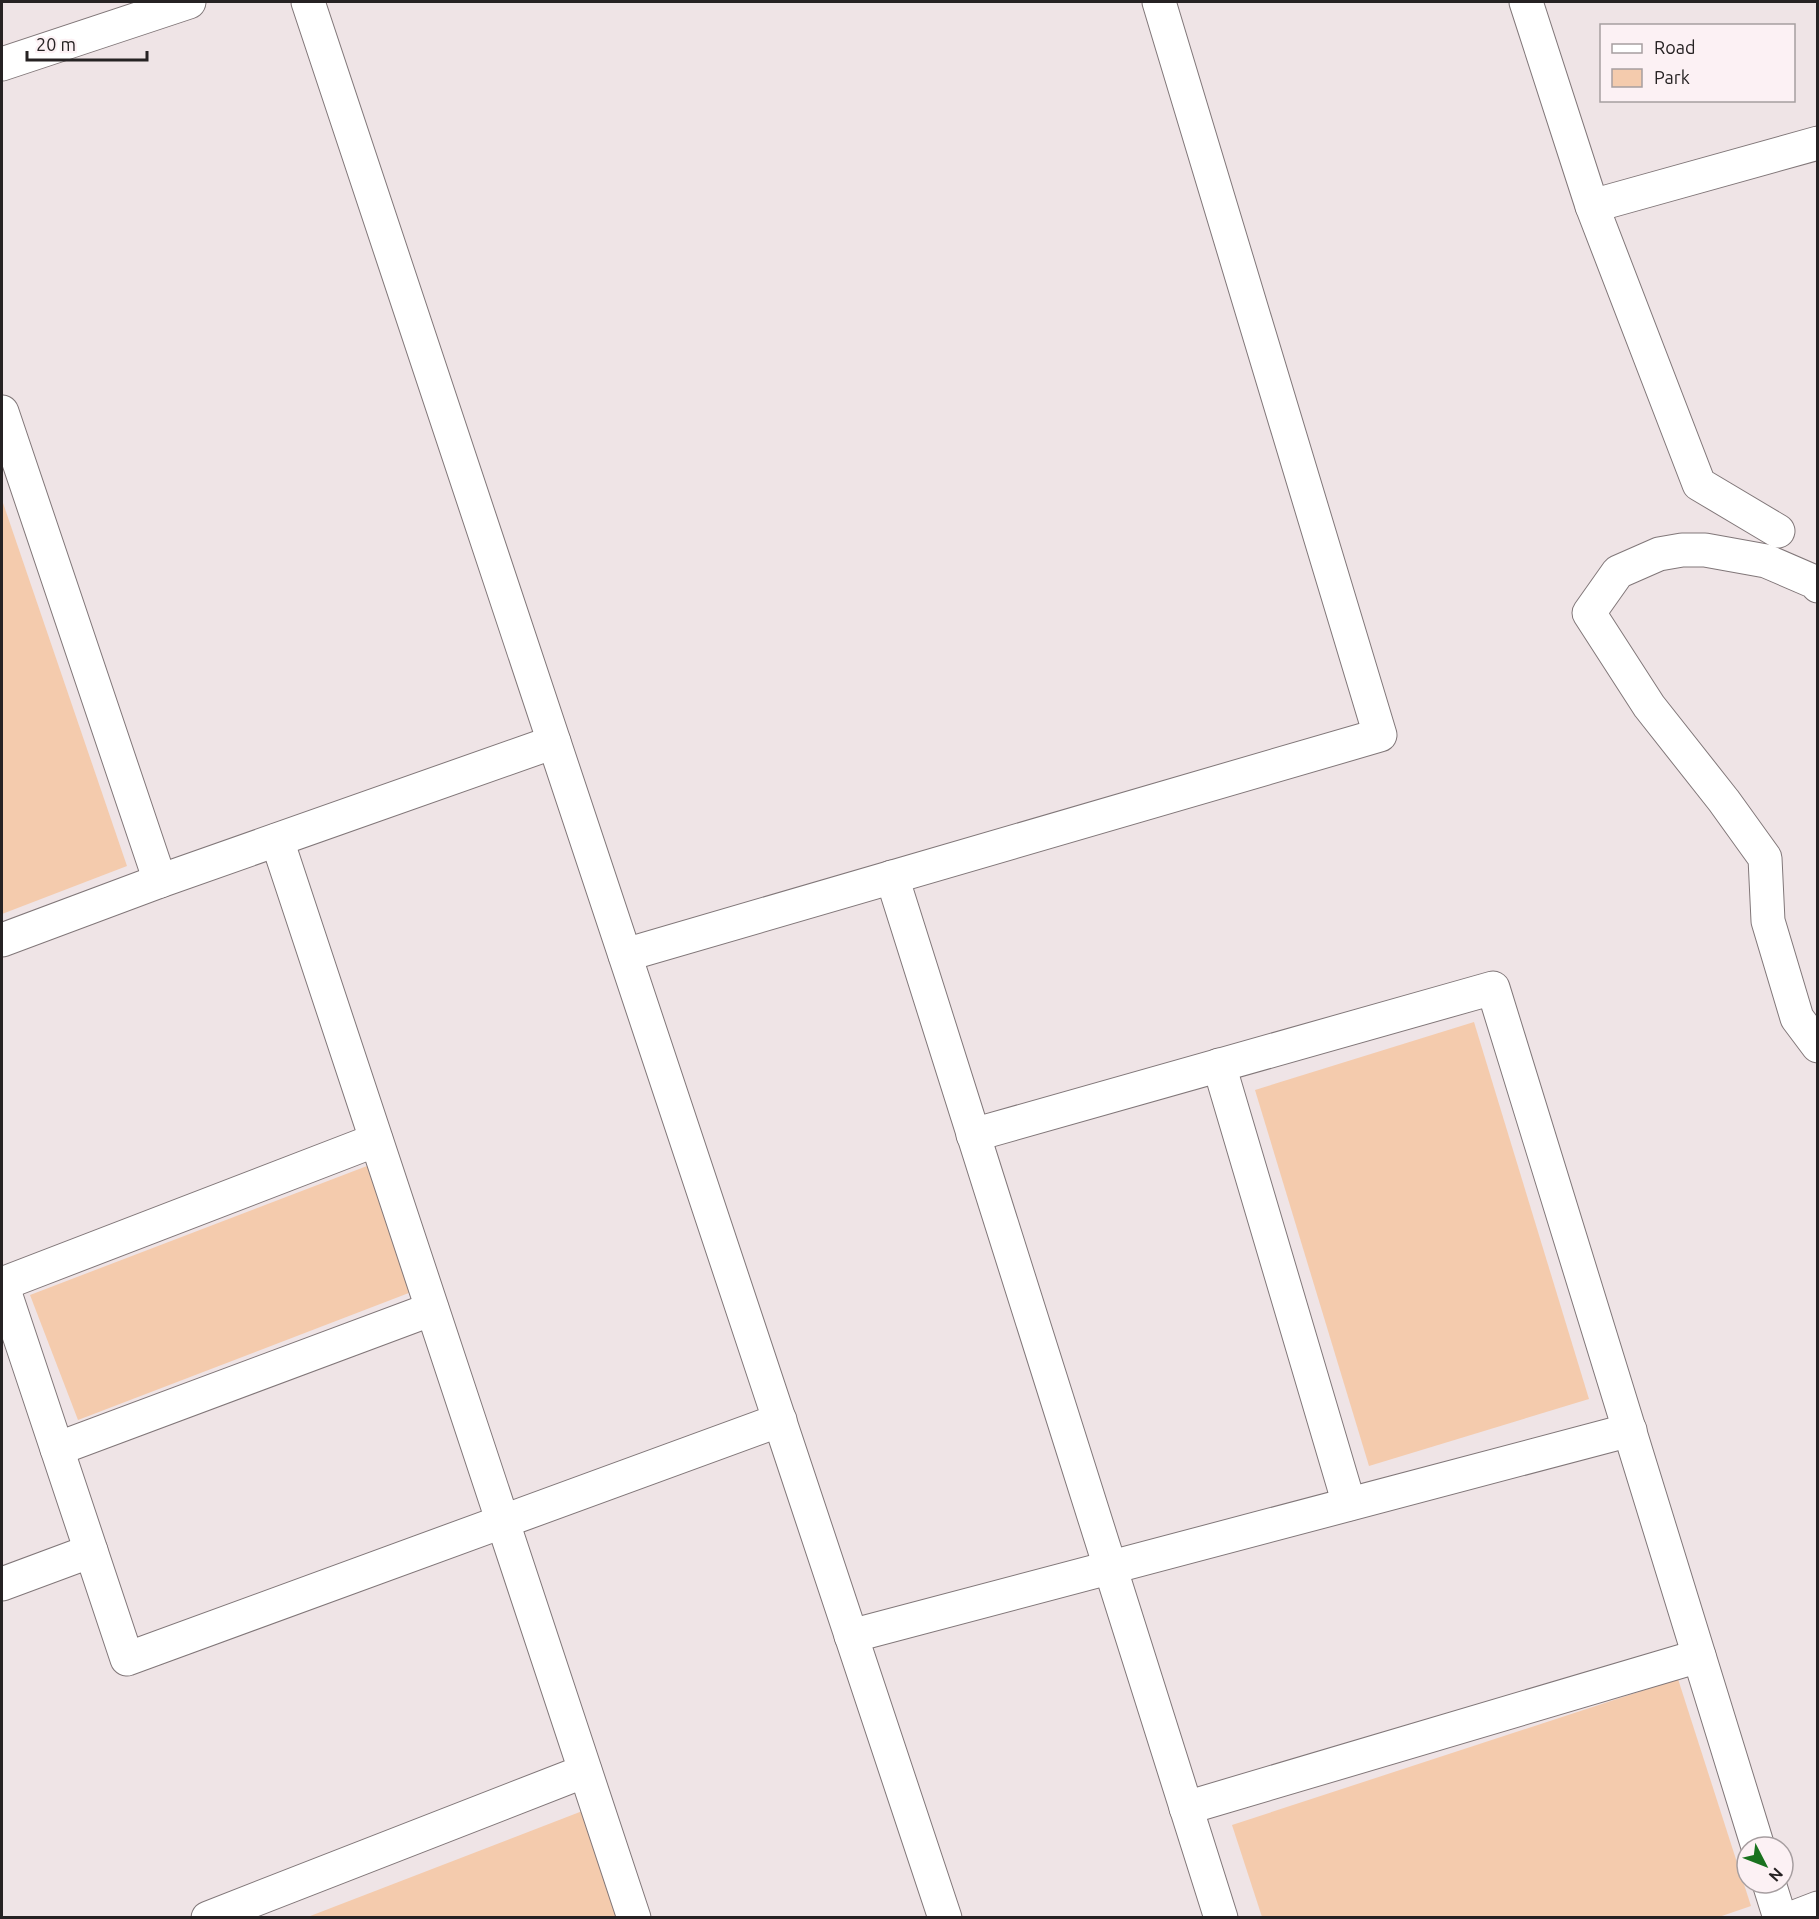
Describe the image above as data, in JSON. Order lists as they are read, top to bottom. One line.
{"legend":["Road","Park"],"scale_bar":"20 m","north":"bottom right"}
